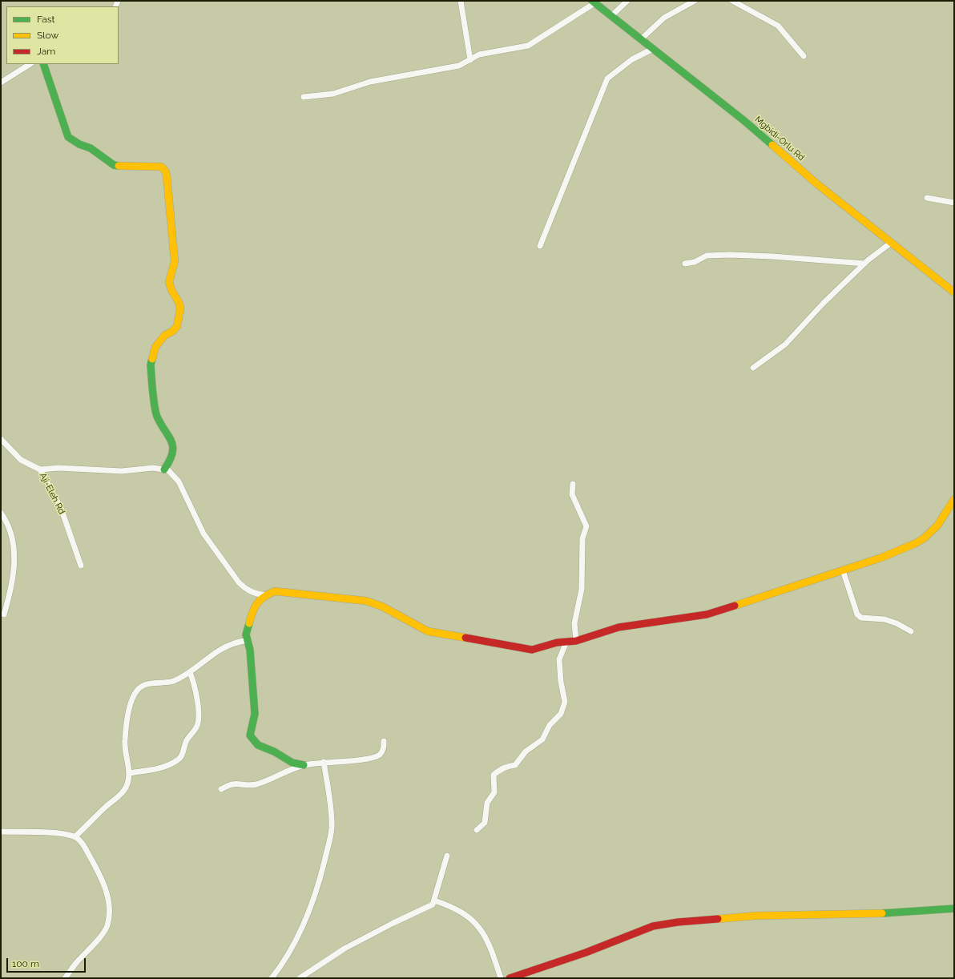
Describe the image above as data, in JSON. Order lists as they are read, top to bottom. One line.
{"streets":{"street":["Mgbidi-Orlu Rd","Aji-Eleh Rd"]},"legend":["Fast","Slow","Jam"],"scale_bar":"100 m"}
